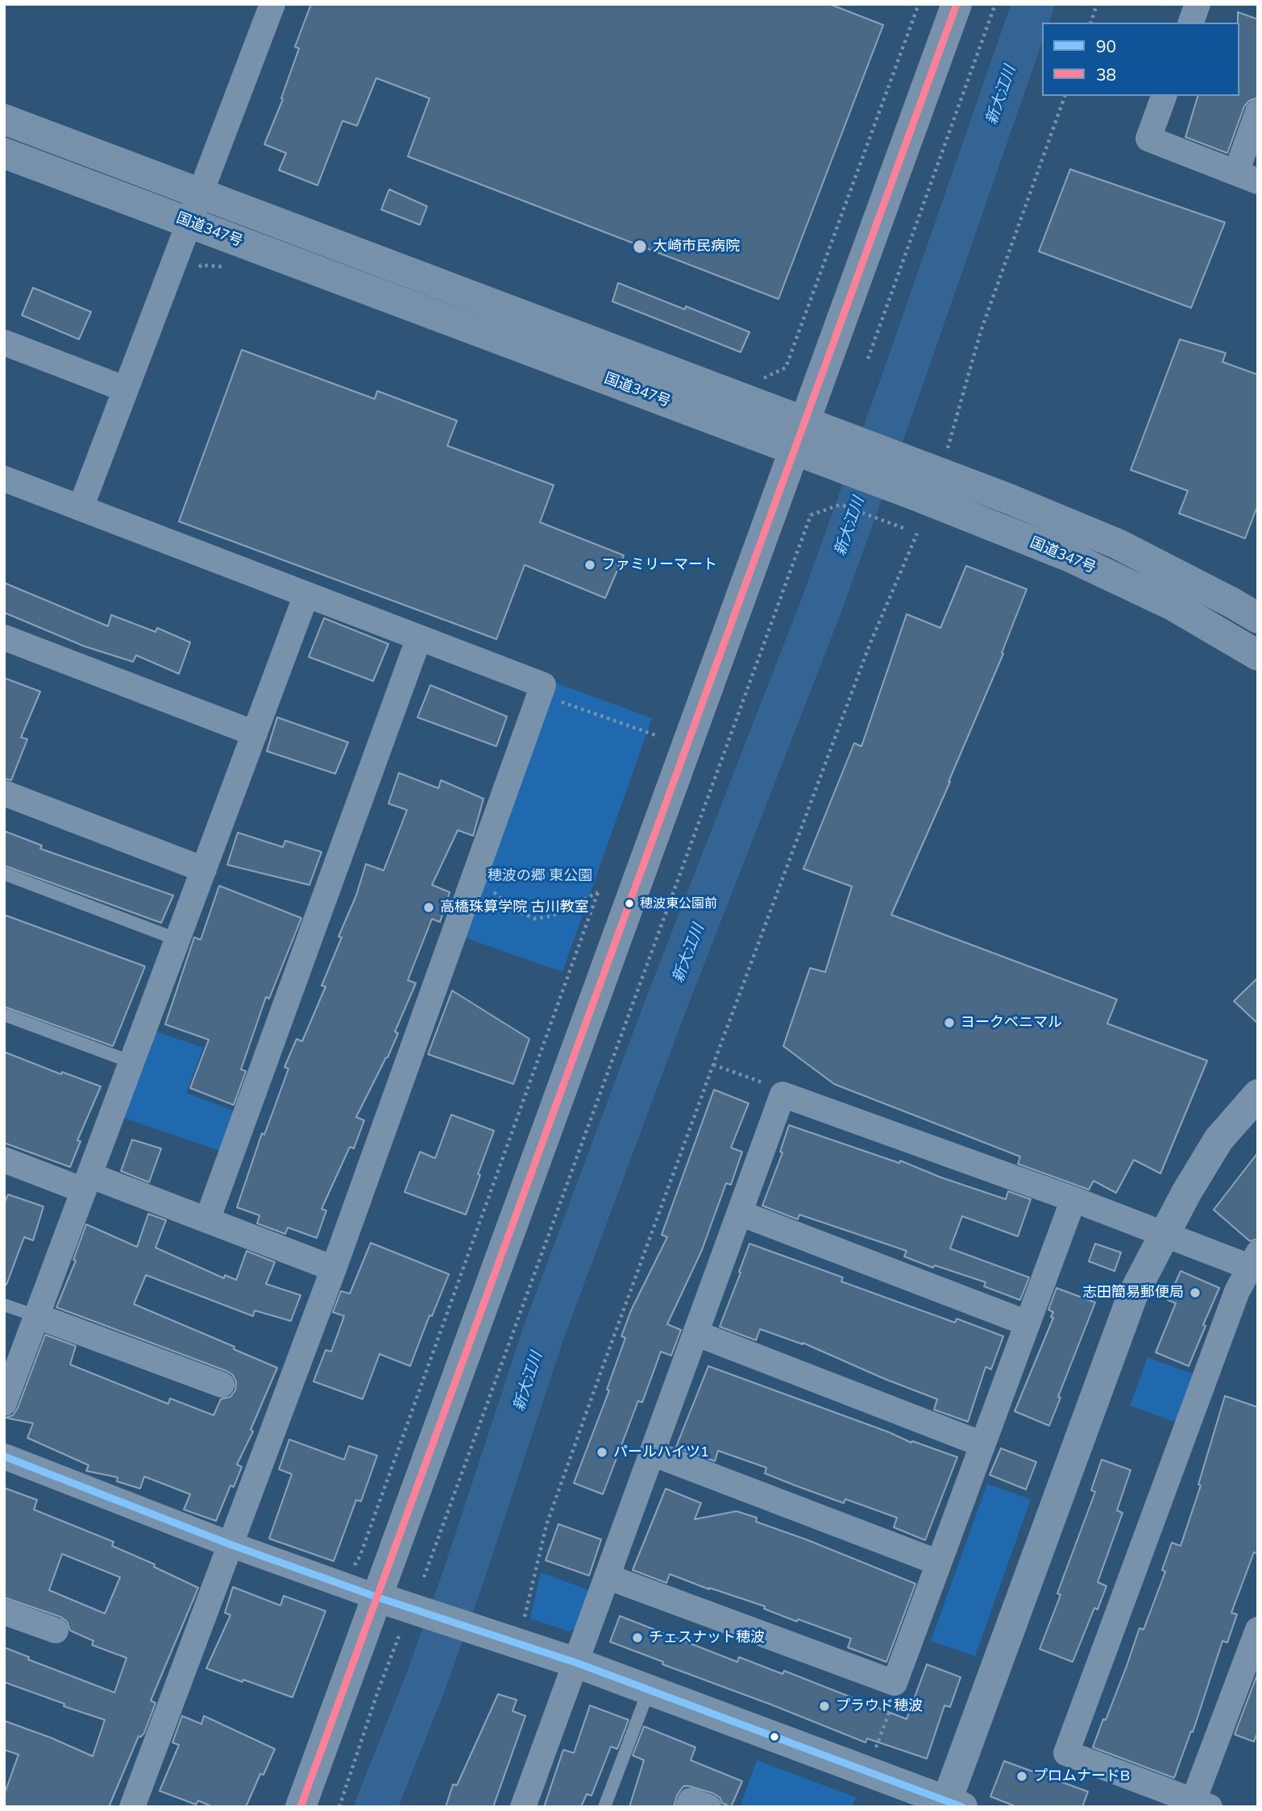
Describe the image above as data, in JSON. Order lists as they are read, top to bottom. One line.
{"streets":{"highway":["国道347号"]},"water":["新大江川"],"parks":["穂波の郷 東公園"],"places":["大崎市民病院","ファミリーマート","穂波東公園前","高橋珠算学院 古川教室","ヨークベニマル","志田簡易郵便局","パールハイツ1","チェスナット穂波","プラウド穂波","プロムナードB"],"lines":["transit line 38","transit line 90"],"legend":["90","38"]}
